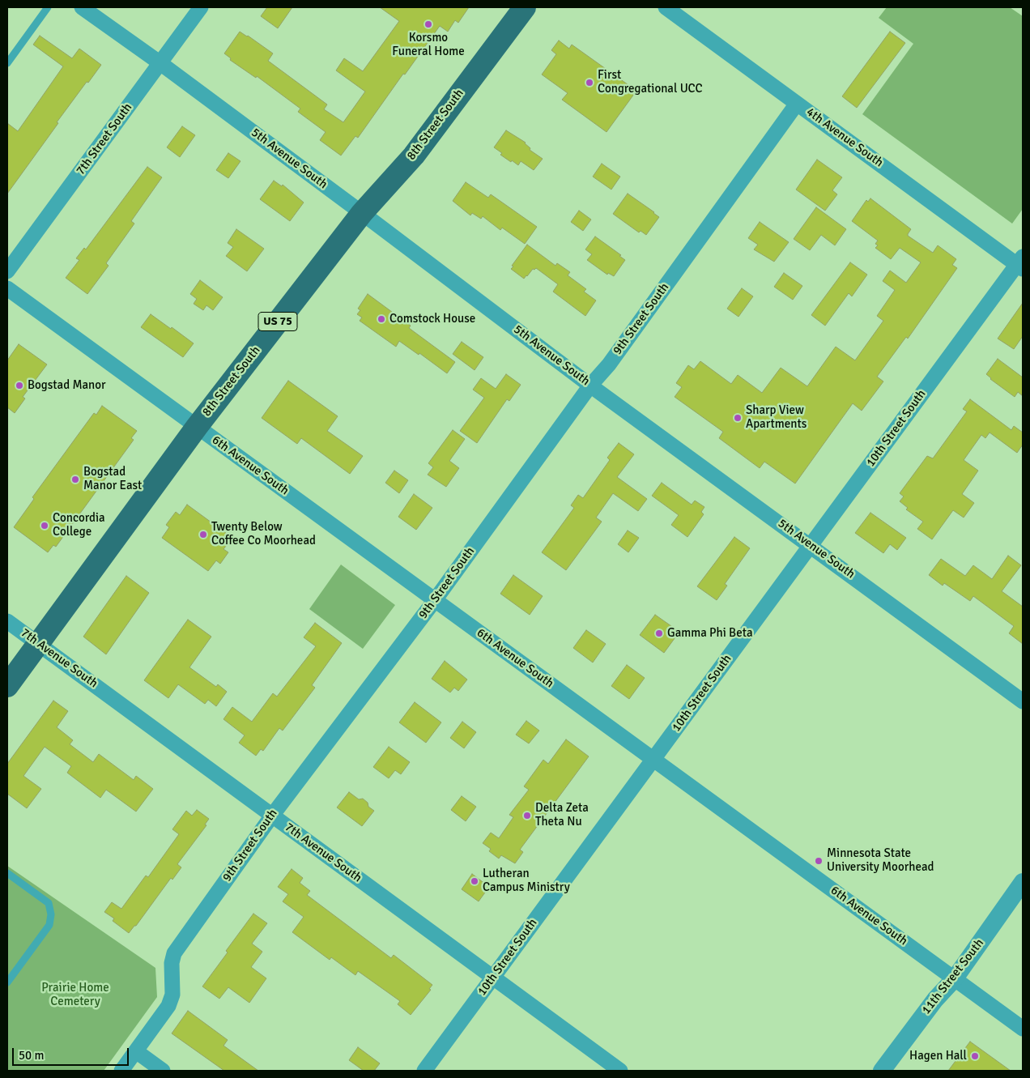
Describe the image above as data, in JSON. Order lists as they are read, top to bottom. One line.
{"streets":{"main road":["8th Street South","US 75"],"street":["4th Avenue South","7th Street South","5th Avenue South","9th Street South","10th Street South","6th Avenue South","7th Avenue South","11th Street South"]},"crossings":[["8th Street South","5th Avenue South"],["8th Street South","6th Avenue South"],["8th Street South","7th Avenue South"],["4th Avenue South","9th Street South"],["4th Avenue South","10th Street South"],["7th Street South","5th Avenue South"],["5th Avenue South","9th Street South"],["5th Avenue South","10th Street South"],["9th Street South","6th Avenue South"],["9th Street South","7th Avenue South"],["10th Street South","6th Avenue South"],["10th Street South","7th Avenue South"],["6th Avenue South","11th Street South"]],"parks":["Prairie Home Cemetery"],"places":["Korsmo Funeral Home","First Congregational UCC","Comstock House","Bogstad Manor","Sharp View Apartments","Bogstad Manor East","Concordia College","Twenty Below Coffee Co Moorhead","Gamma Phi Beta","Delta Zeta Theta Nu","Minnesota State University Moorhead","Lutheran Campus Ministry","Hagen Hall"],"scale_bar":"50 m"}
